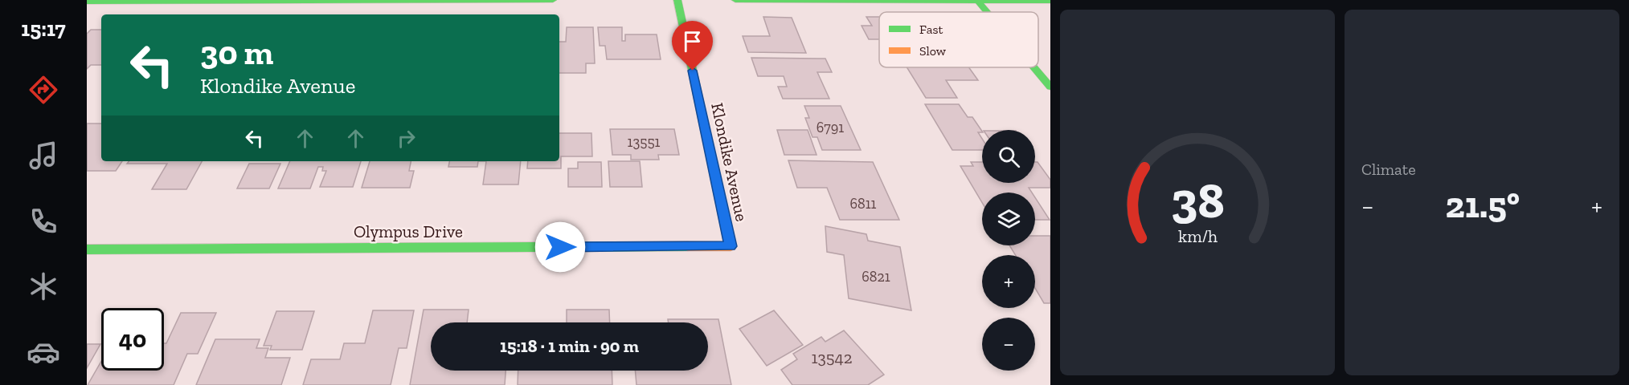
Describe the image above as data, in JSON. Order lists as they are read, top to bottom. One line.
{"streets":{"street":["Klondike Avenue","Olympus Drive"]},"crossings":[["Klondike Avenue","Olympus Drive"]],"house_numbers":["6791","13551","6811","6821","13542"],"legend":["Fast","Slow"],"page":{"tabs":"15:17","tile":"Climate","turn":["30 m","Klondike Avenue"],"map_buttons":["+","−"],"heat":["−","21.5°","+"],"limit":"40","trip":"15:18 · 1 min · 90 m","gauge":["38","km/h"]}}
